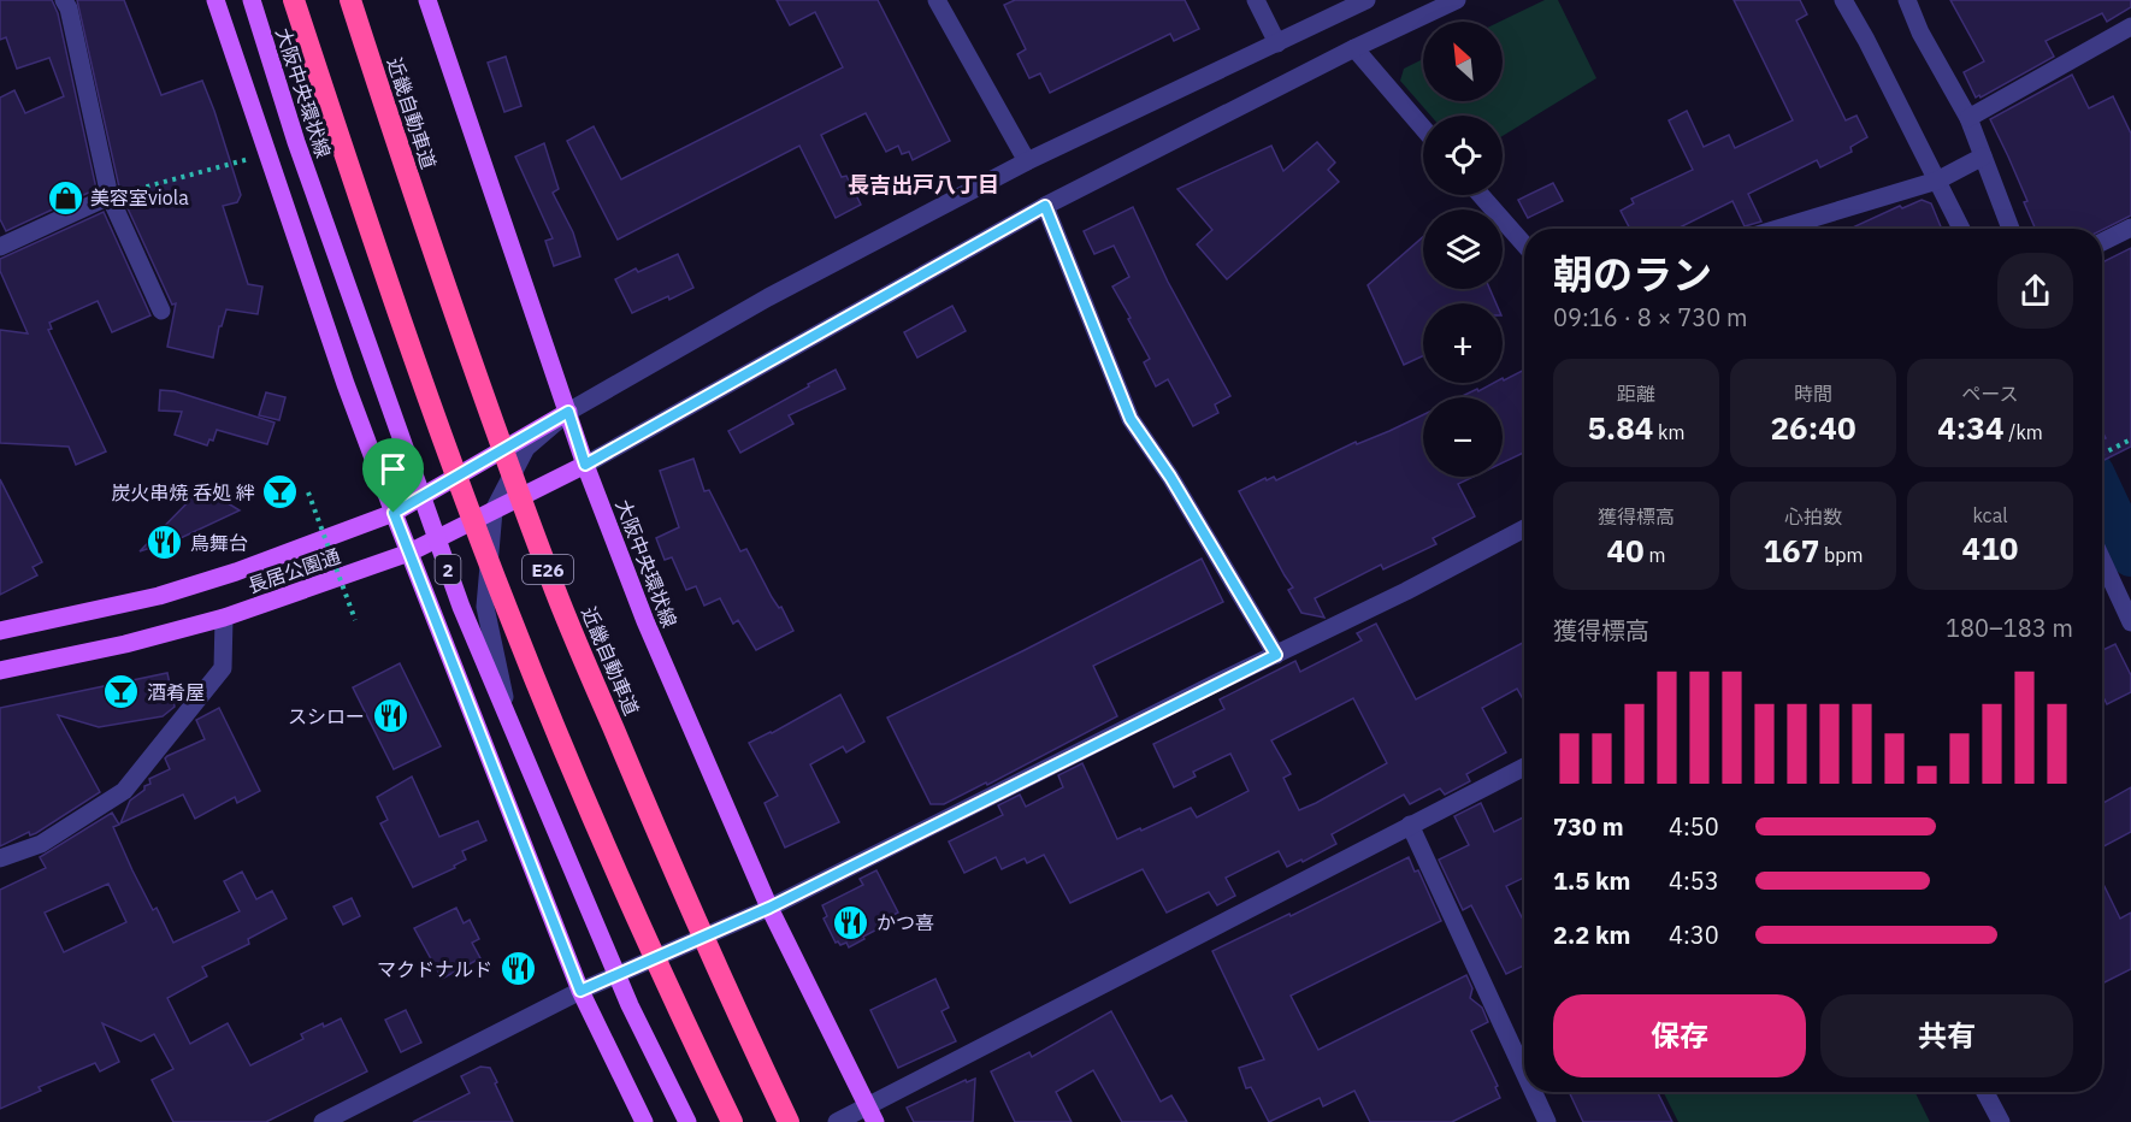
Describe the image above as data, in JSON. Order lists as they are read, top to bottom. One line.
{"streets":{"highway":["近畿自動車道","E26"],"main road":["大阪中央環状線","2","長居公園通"]},"crossings":[["大阪中央環状線","長居公園通"],["2","長居公園通"]],"districts":["長吉出戸八丁目"],"places":{"shop":["美容室viola"],"bar":["炭火串焼 呑処 絆","酒肴屋"],"restaurant":["鳥舞台","スシロー","かつ喜","マクドナルド"]},"north":"top left","page":{"map_buttons":["+","−"],"heading":["朝のラン","09:16 · 8 × 730 m"],"stats":[["距離","5.84 km"],["時間","26:40"],["ペース","4:34 /km"],["獲得標高","40 m"],["心拍数","167 bpm"],["kcal","410"]],"chart":["獲得標高","180–183 m"],"list":[{"name":"730 m","note":"4:50"},{"name":"1.5 km","note":"4:53"},{"name":"2.2 km","note":"4:30"}],"buttons":["保存","共有"]}}
